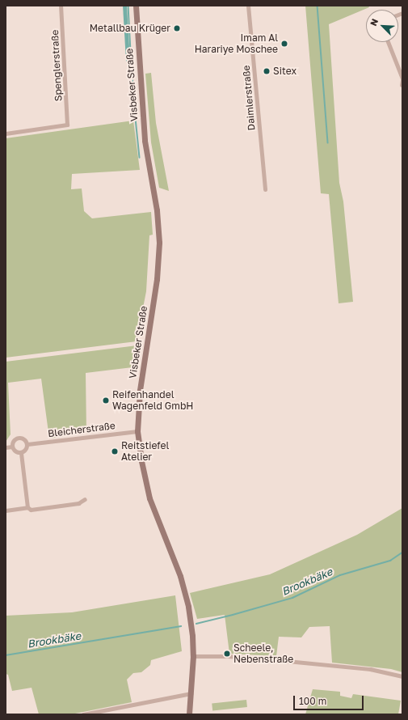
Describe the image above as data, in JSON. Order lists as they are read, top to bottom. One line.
{"streets":{"main road":["Visbeker Straße"],"street":["Spenglerstraße","Daimlerstraße","Bleicherstraße"]},"crossings":[["Visbeker Straße","Bleicherstraße"]],"water":["Brookbäke"],"places":["Metallbau Krüger","Imam Al Harariye Moschee","Sitex","Reifenhandel Wagenfeld GmbH","Reitstiefel Atelier","Scheele, Nebenstraße"],"scale_bar":"100 m","north":"top left"}
